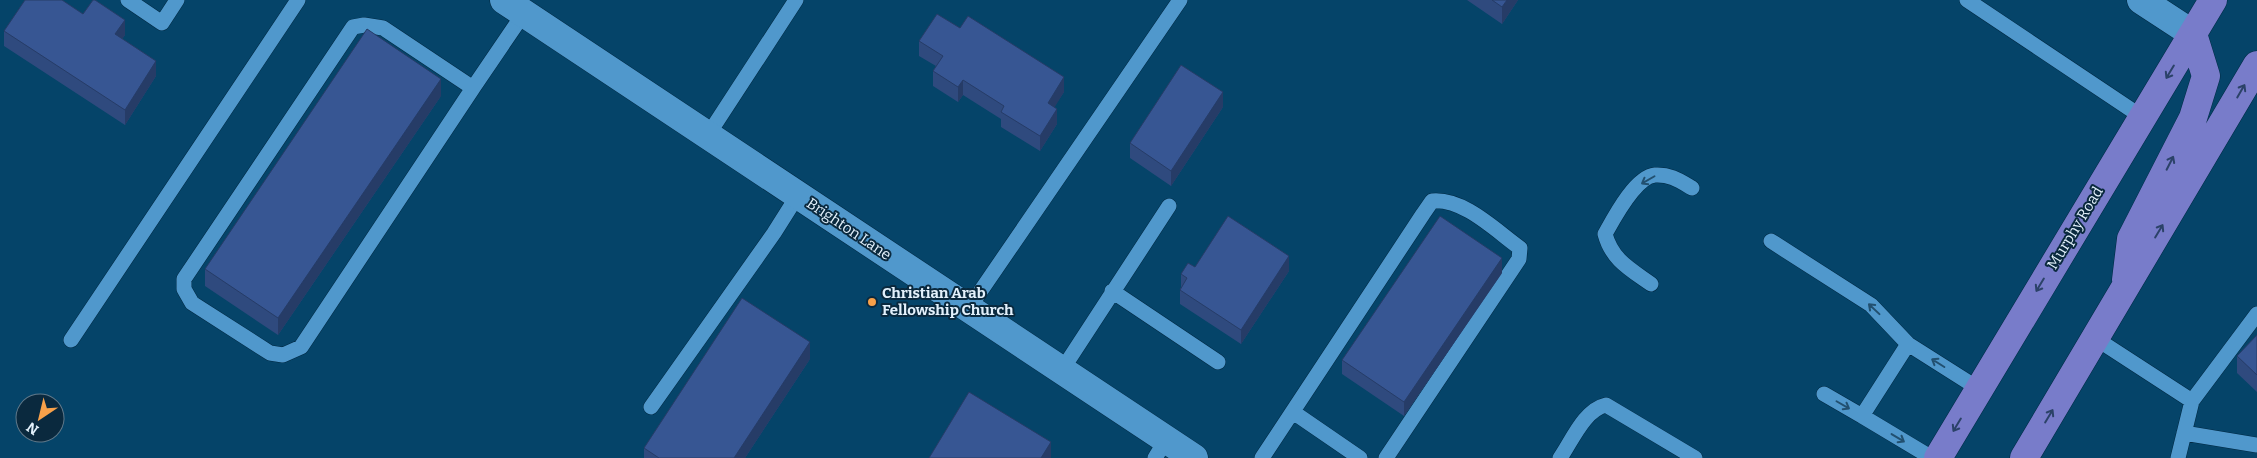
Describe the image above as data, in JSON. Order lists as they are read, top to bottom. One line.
{"streets":{"main road":["Murphy Road"],"street":["Brighton Lane"]},"places":["Christian Arab Fellowship Church"],"north":"bottom left"}
